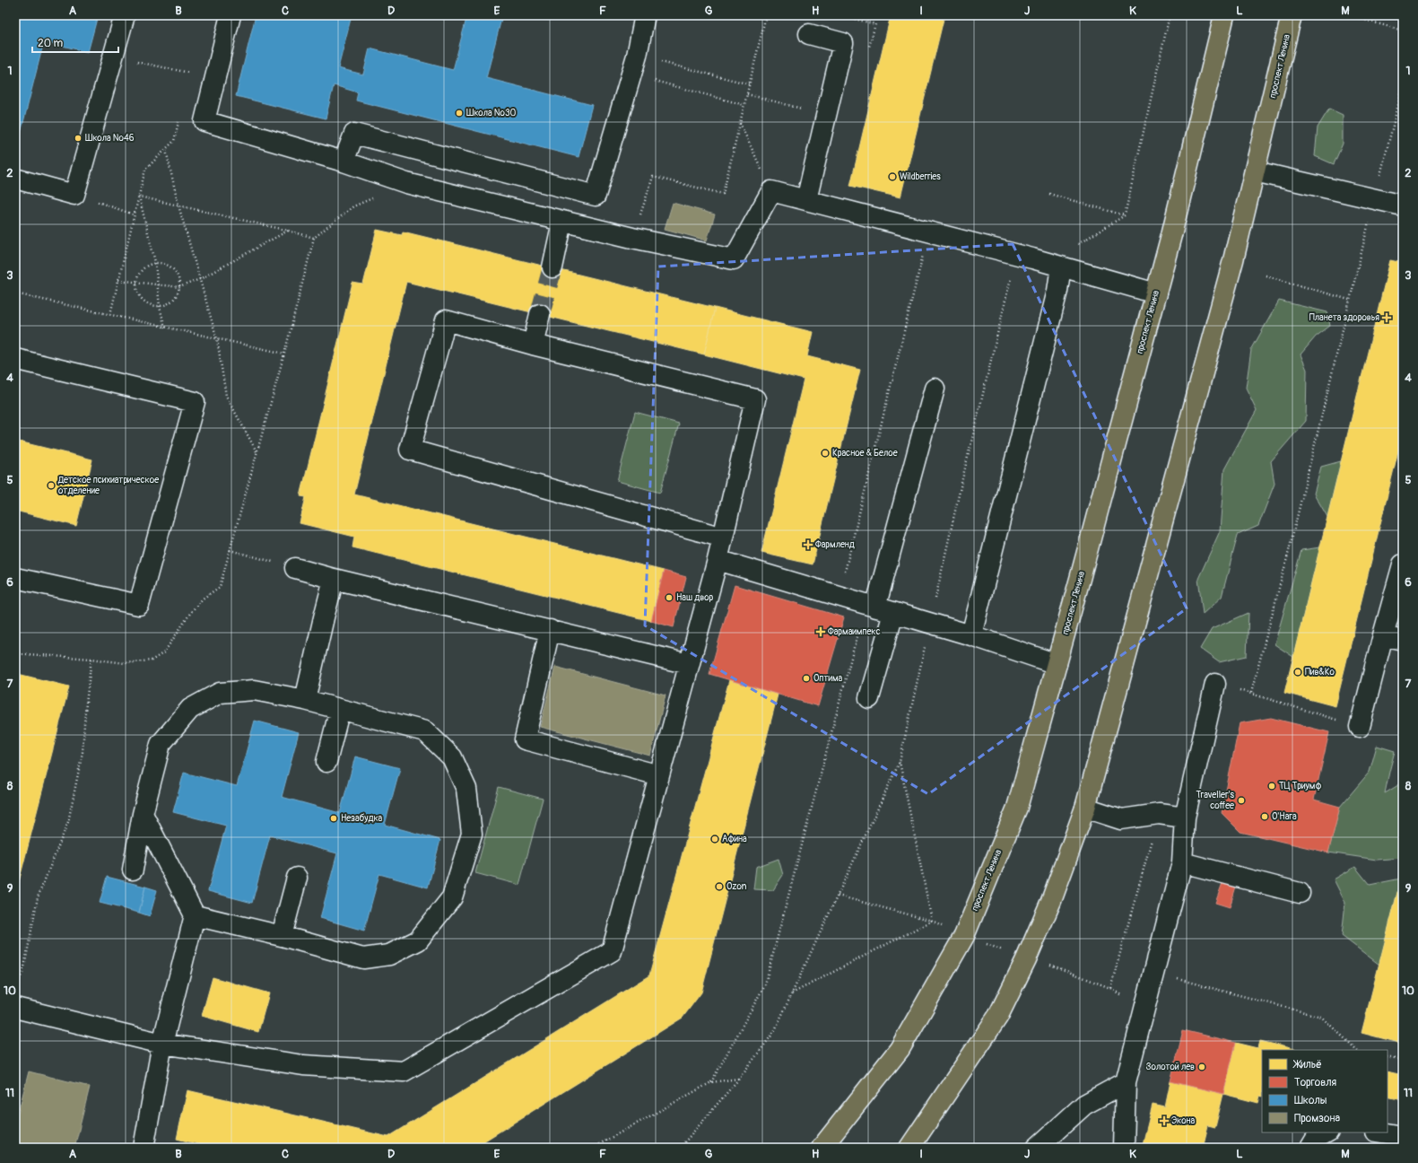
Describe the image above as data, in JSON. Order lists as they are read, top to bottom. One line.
{"streets":{"main road":["проспект Ленина"]},"places":{"other":["Школа №30","Школа №46","Wildberries","Красное & Белое","Детское психиатрическое отделение","Наш двор","Пив&Ко","Оптима","ТЦ Триумф","Traveller's coffee","O'Hara","Незабудка","Афина","Ozon","Золотой лев"],"health":["Планета здоровья","Фармленд","Фармаимпекс","Экона"]},"legend":["Жильё","Торговля","Школы","Промзона"],"scale_bar":"20 m","grid":{"columns":["A","B","C","D","E","F","G","H","I","J","K","L","M"],"rows":["1","2","3","4","5","6","7","8","9","10","11"]}}
